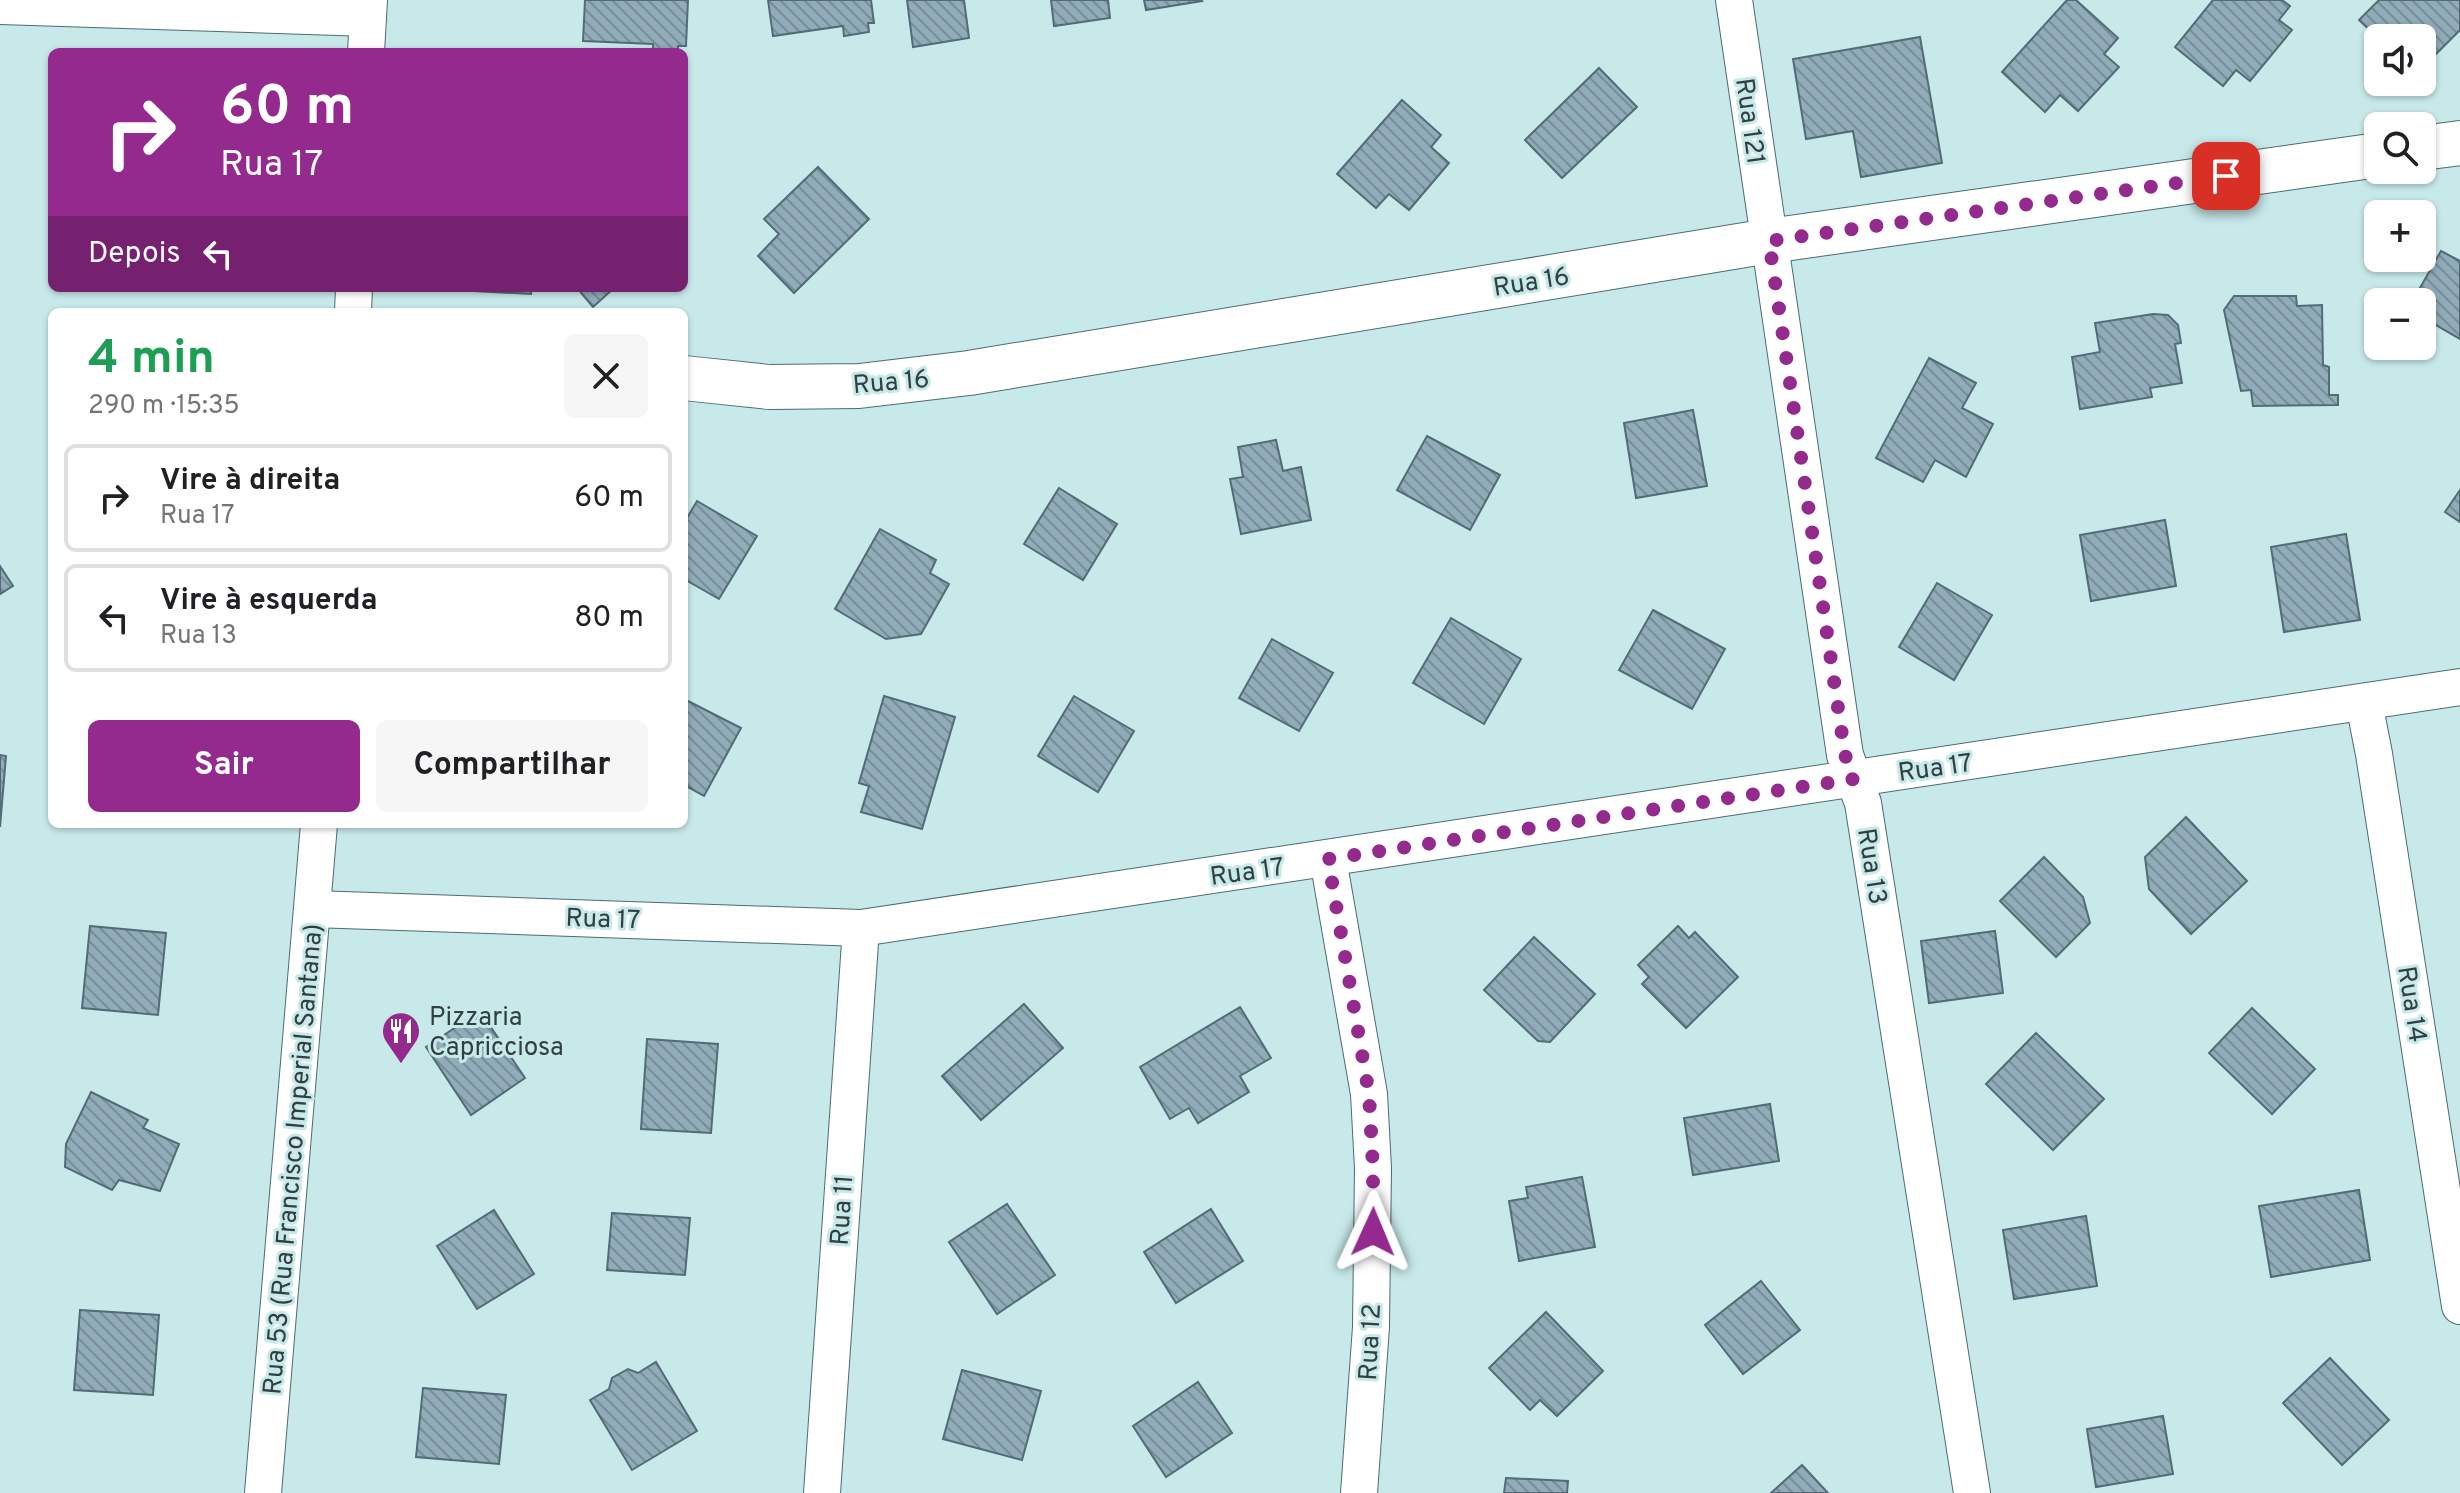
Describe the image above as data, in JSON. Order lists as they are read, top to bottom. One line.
{"streets":{"street":["Rua 121","Rua 16","Rua 17","Rua 13","Rua 14","Rua 53 (Rua Francisco Imperial Santana)","Rua 11","Rua 12"]},"crossings":[["Rua 121","Rua 16"],["Rua 121","Rua 13"],["Rua 16","Rua 13"],["Rua 17","Rua 13"],["Rua 17","Rua 14"],["Rua 17","Rua 53 (Rua Francisco Imperial Santana)"],["Rua 17","Rua 11"],["Rua 17","Rua 12"]],"places":{"restaurant":["Pizzaria Capricciosa"]},"page":{"map_buttons":["+","−"],"turn":["60 m","Rua 17"],"then":"Depois","heading":["4 min","290 m · 15:35"],"list":[{"name":"Vire à direita","note":"Rua 17","value":"60 m"},{"name":"Vire à esquerda","note":"Rua 13","value":"80 m"}],"buttons":["Sair","Compartilhar"]}}
